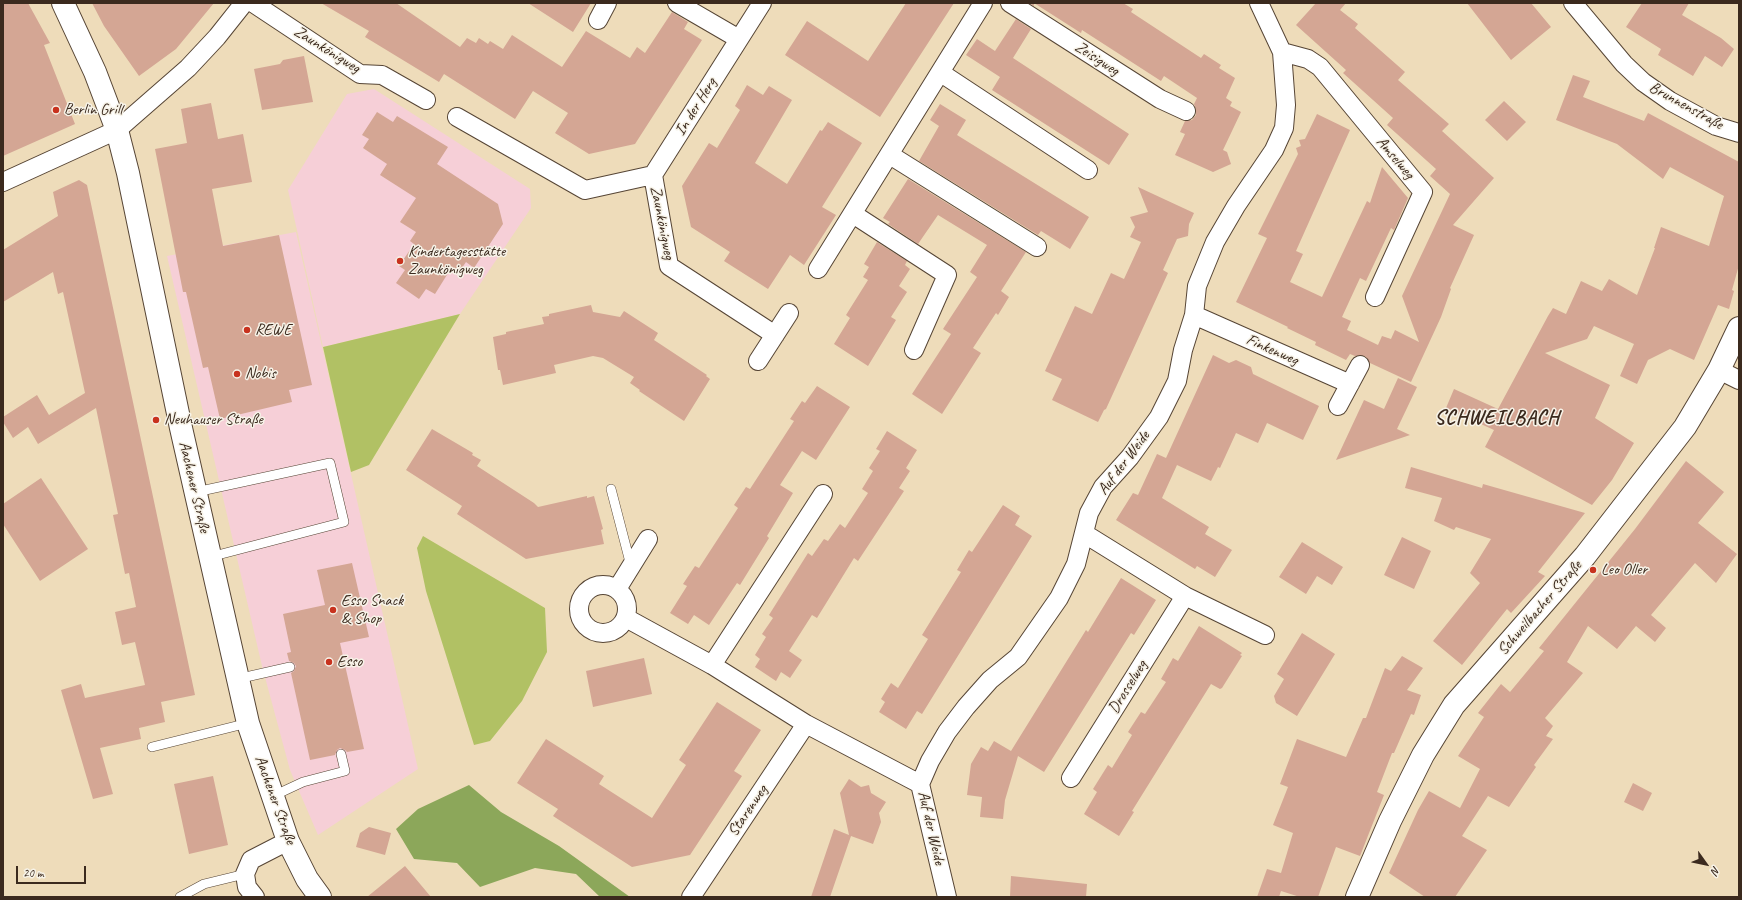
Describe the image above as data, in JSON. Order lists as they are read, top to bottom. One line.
{"streets":{"main road":["Aachener Straße","Schweilbacher Straße"],"street":["Zaunkönigweg","Zeisigweg","Brunnenstraße","In der Herg","Amselweg","Finkenweg","Auf der Weide","Drosselweg","Starenweg"]},"crossings":[["Zaunkönigweg","In der Herg"],["Amselweg","Auf der Weide"],["Finkenweg","Auf der Weide"]],"districts":["SCHWEILBACH"],"places":["Berlin Grill","Kindertagesstätte Zaunkönigweg","REWE","Nobis","Neuhauser Straße","Leo Oller","Esso Snack & Shop","Esso"],"scale_bar":"20 m","north":"bottom right"}
